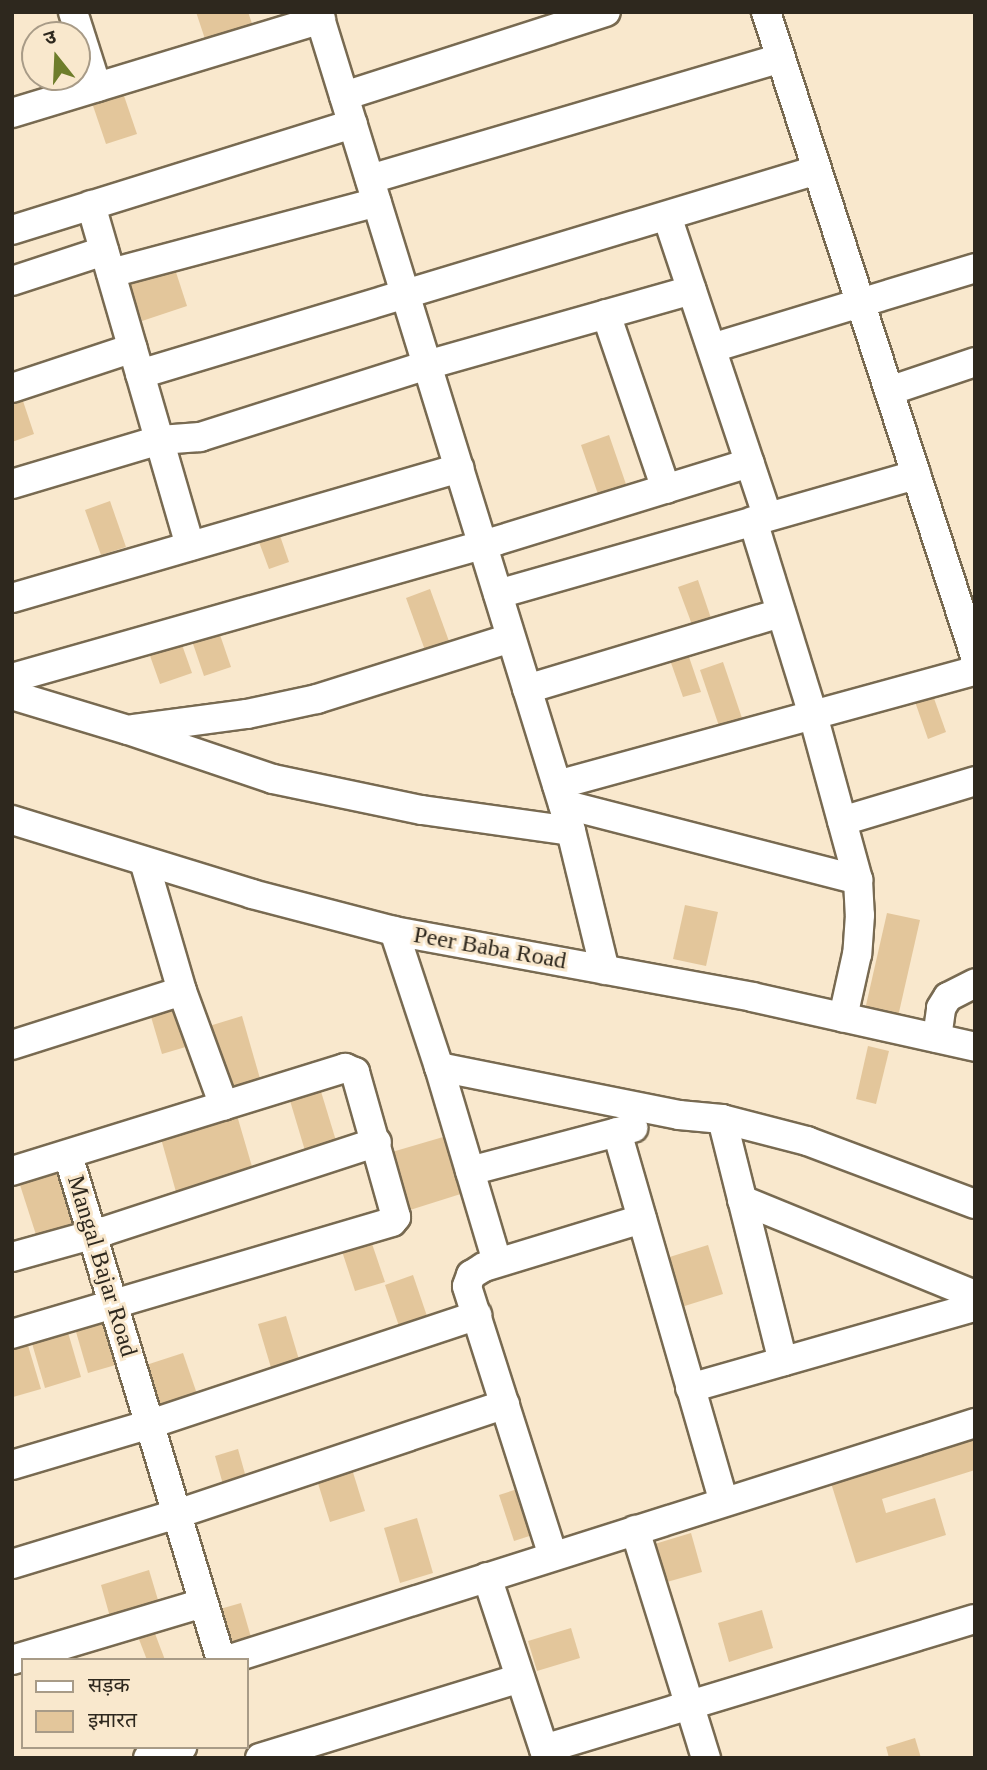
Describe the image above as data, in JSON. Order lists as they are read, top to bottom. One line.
{"streets":{"street":["Peer Baba Road","Mangal Bajar Road"]},"legend":["सड़क","इमारत"],"north":"top"}
